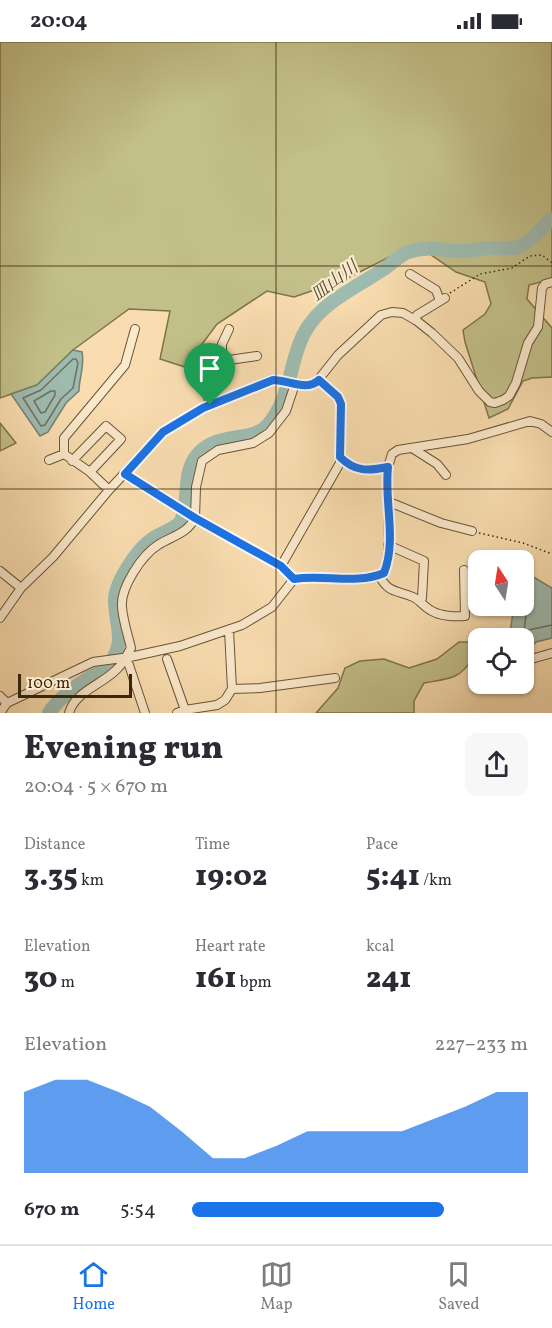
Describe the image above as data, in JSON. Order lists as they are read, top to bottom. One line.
{"water":["皿山川"],"scale_bar":"100 m","north":"top","page":{"status":"20:04","scale":"100 m","heading":["Evening run","20:04 · 5 × 670 m"],"stats":[["Distance","3.35 km"],["Time","19:02"],["Pace","5:41 /km"],["Elevation","30 m"],["Heart rate","161 bpm"],["kcal","241"]],"chart":["Elevation","227–233 m"],"list":[{"name":"670 m","note":"5:54"}],"tabs":["Home","Map","Saved"]}}
